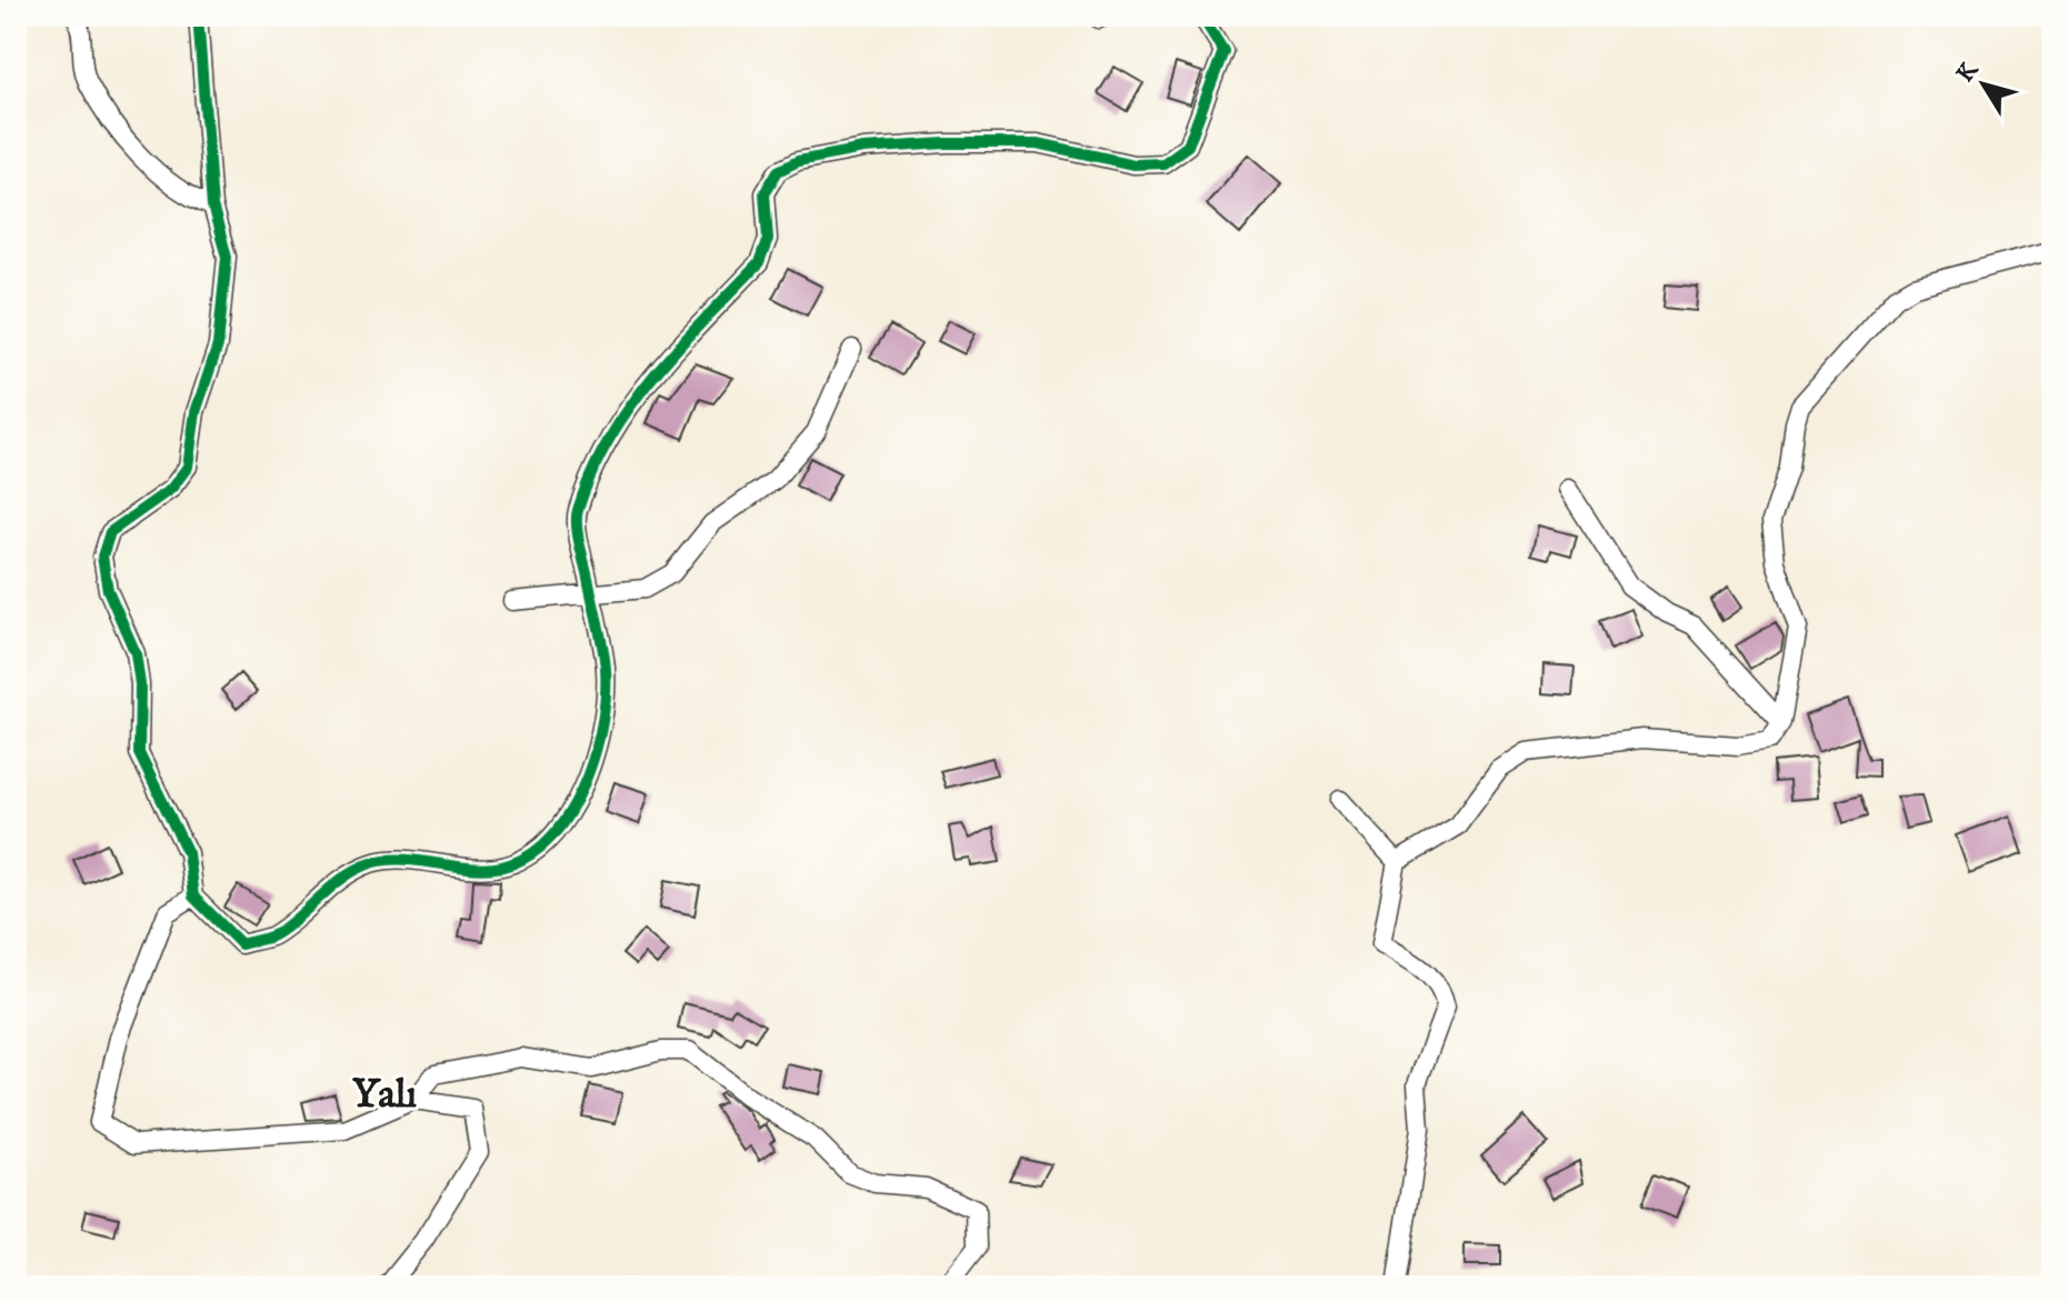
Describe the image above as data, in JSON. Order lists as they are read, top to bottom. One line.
{"districts":["Yalı"],"north":"top left"}
